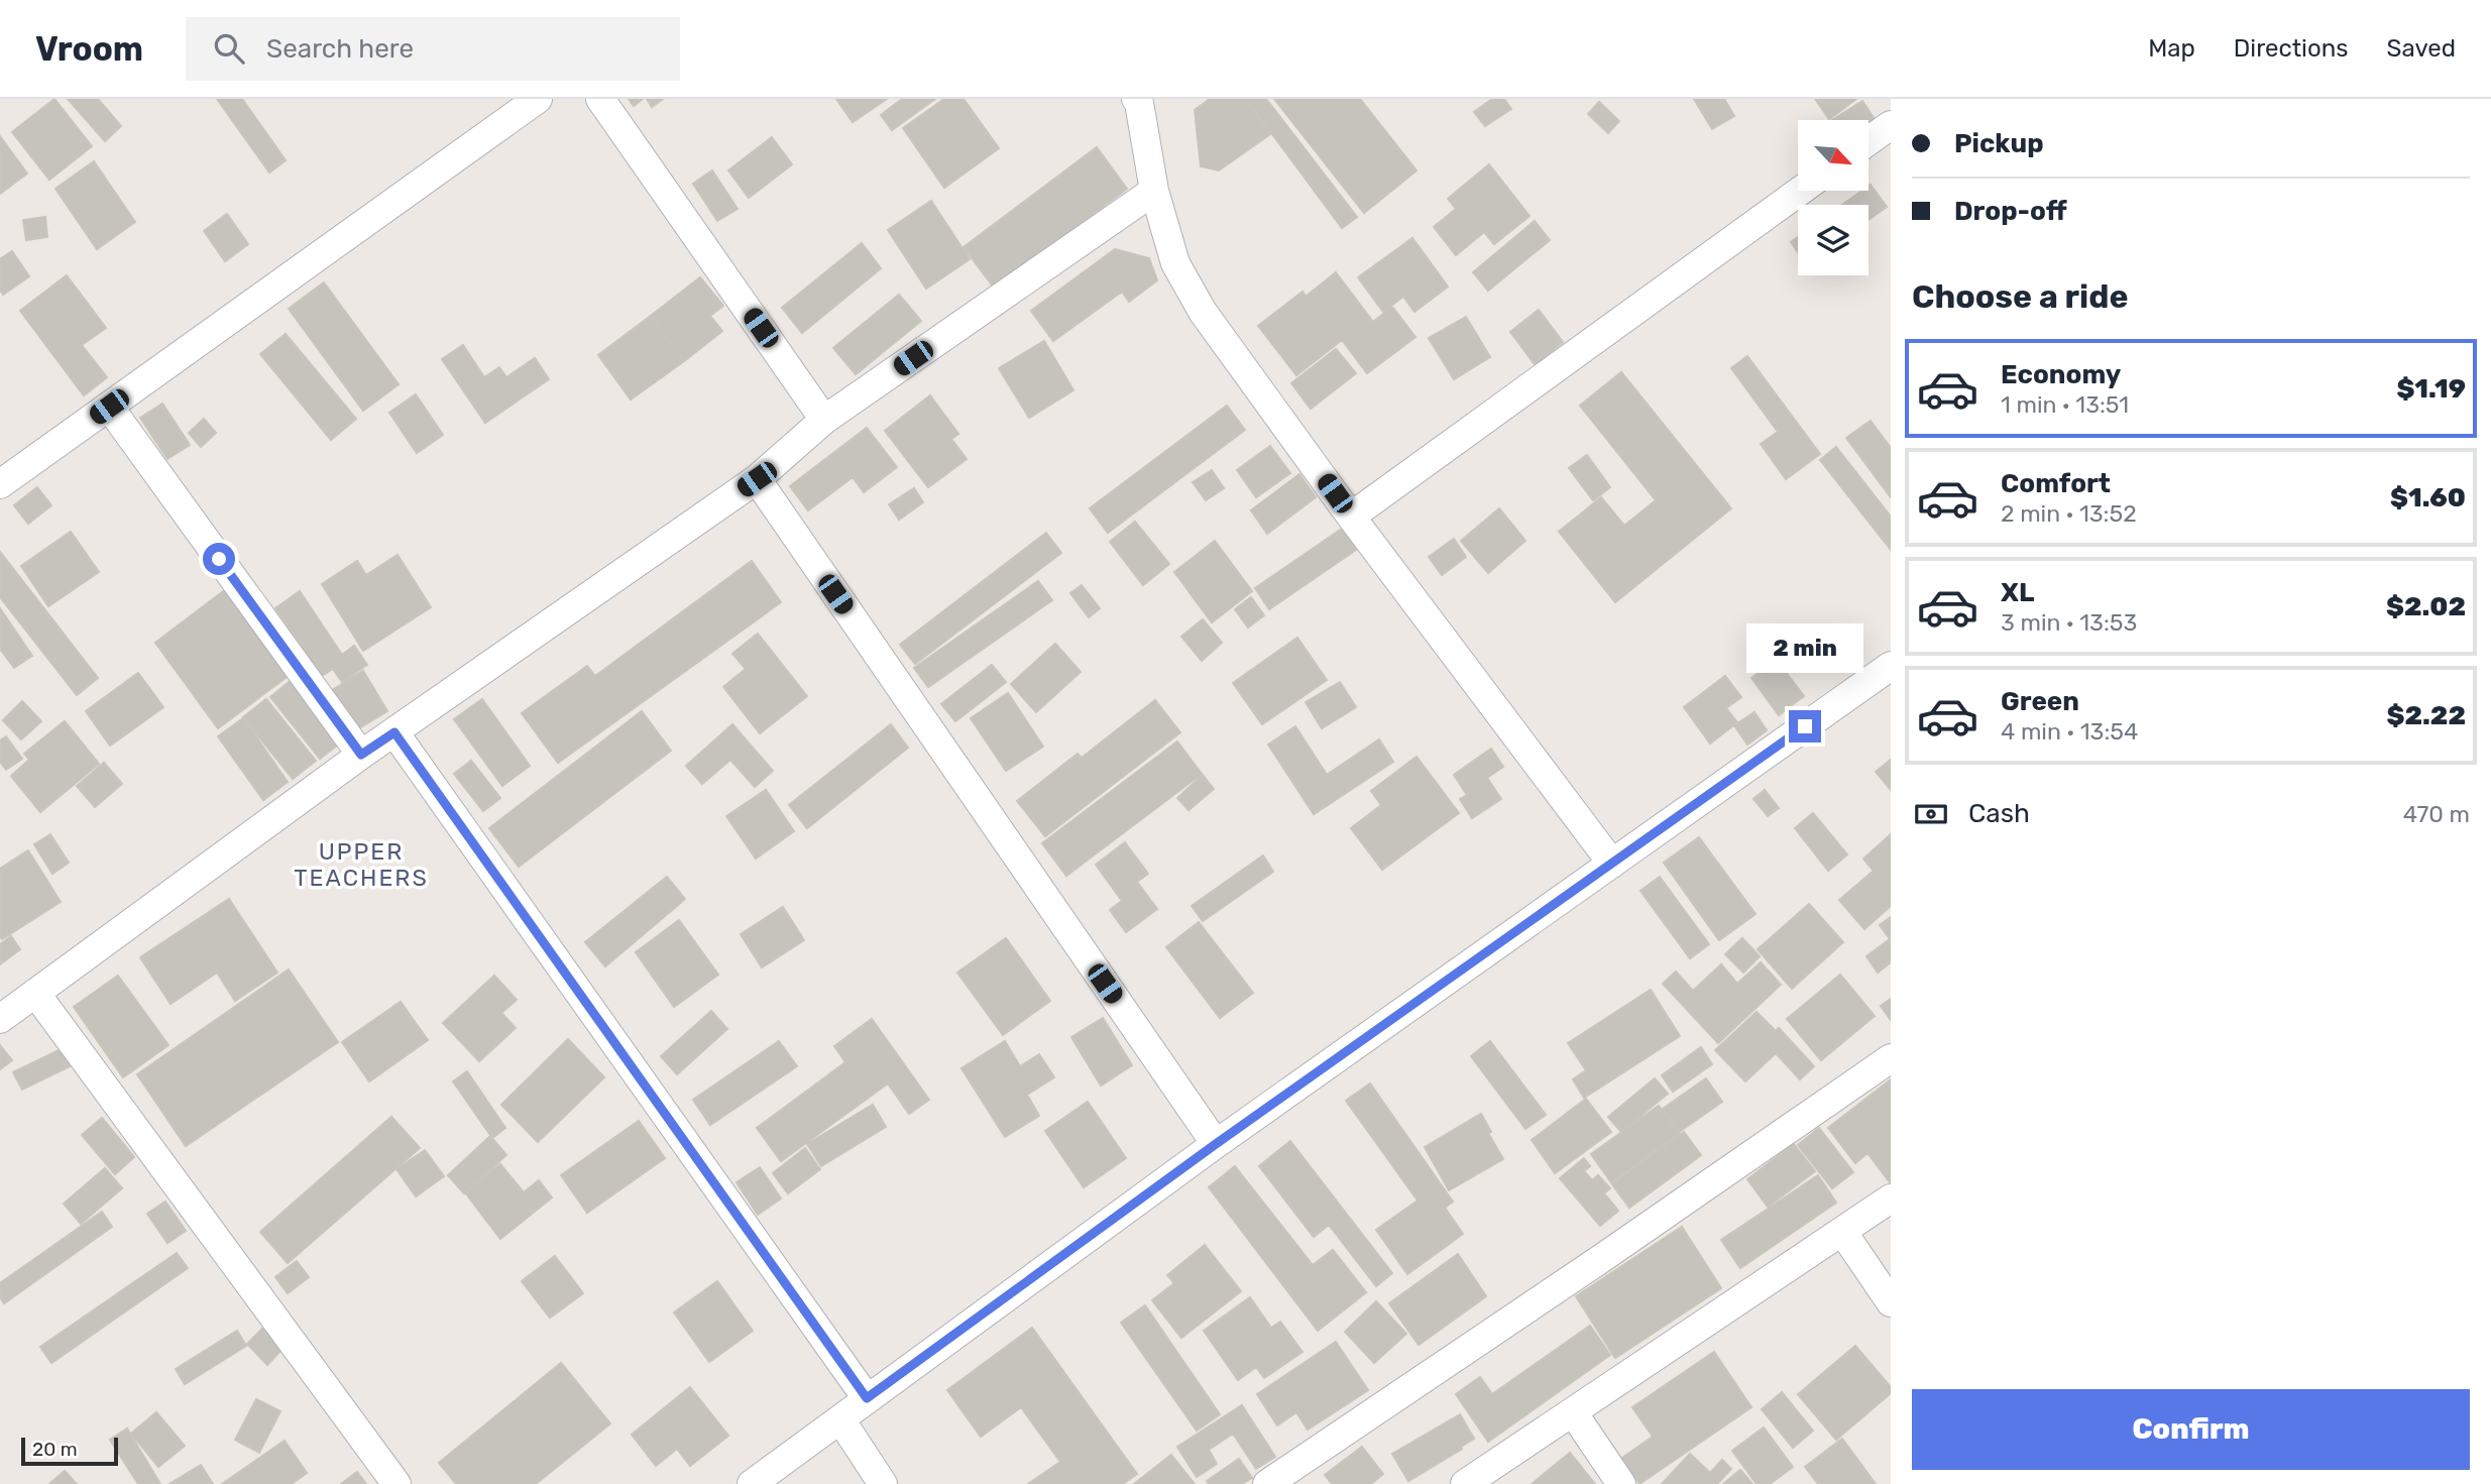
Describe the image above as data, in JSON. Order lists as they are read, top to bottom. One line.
{"districts":["UPPER TEACHERS"],"scale_bar":"20 m","north":"bottom right","page":{"header":"Vroom","search":"Search here","nav":["Map","Directions","Saved"],"banner":["Pickup","Drop-off"],"heading":"Choose a ride","list":[{"name":"Economy","note":"1 min · 13:51","value":"$1.19"},{"name":"Comfort","note":"2 min · 13:52","value":"$1.60"},{"name":"XL","note":"3 min · 13:53","value":"$2.02"},{"name":"Green","note":"4 min · 13:54","value":"$2.22"}],"bubble":"2 min","pay":["Cash","470 m"],"buttons":"Confirm","scale":"20 m"}}
